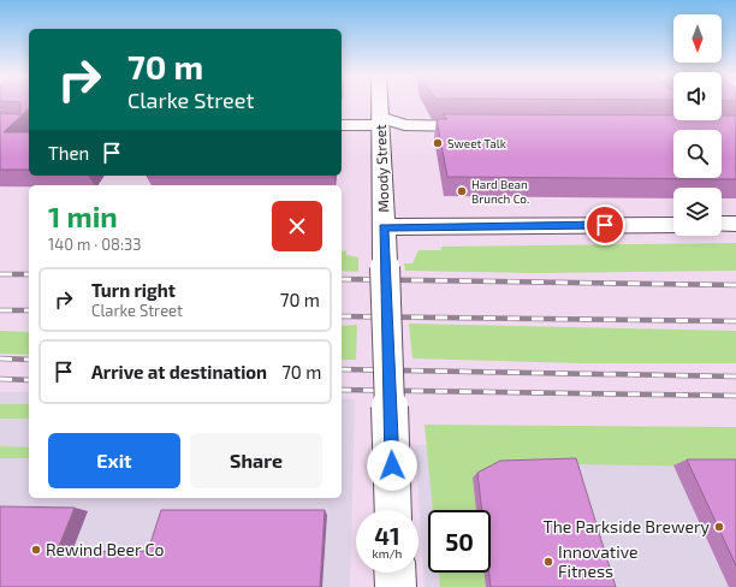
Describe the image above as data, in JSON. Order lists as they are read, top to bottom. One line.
{"streets":{"main road":["Moody Street"]},"places":["Sweet Talk","Hard Bean Brunch Co.","The Parkside Brewery","Rewind Beer Co","Innovative Fitness"],"north":"bottom","page":{"turn":["70 m","Clarke Street"],"then":"Then","heading":["1 min","140 m · 08:33"],"list":[{"name":"Turn right","note":"Clarke Street","value":"70 m"},{"name":"Arrive at destination","value":"70 m"}],"buttons":["Exit","Share"],"speed":"41 km/h","limit":"50"}}
